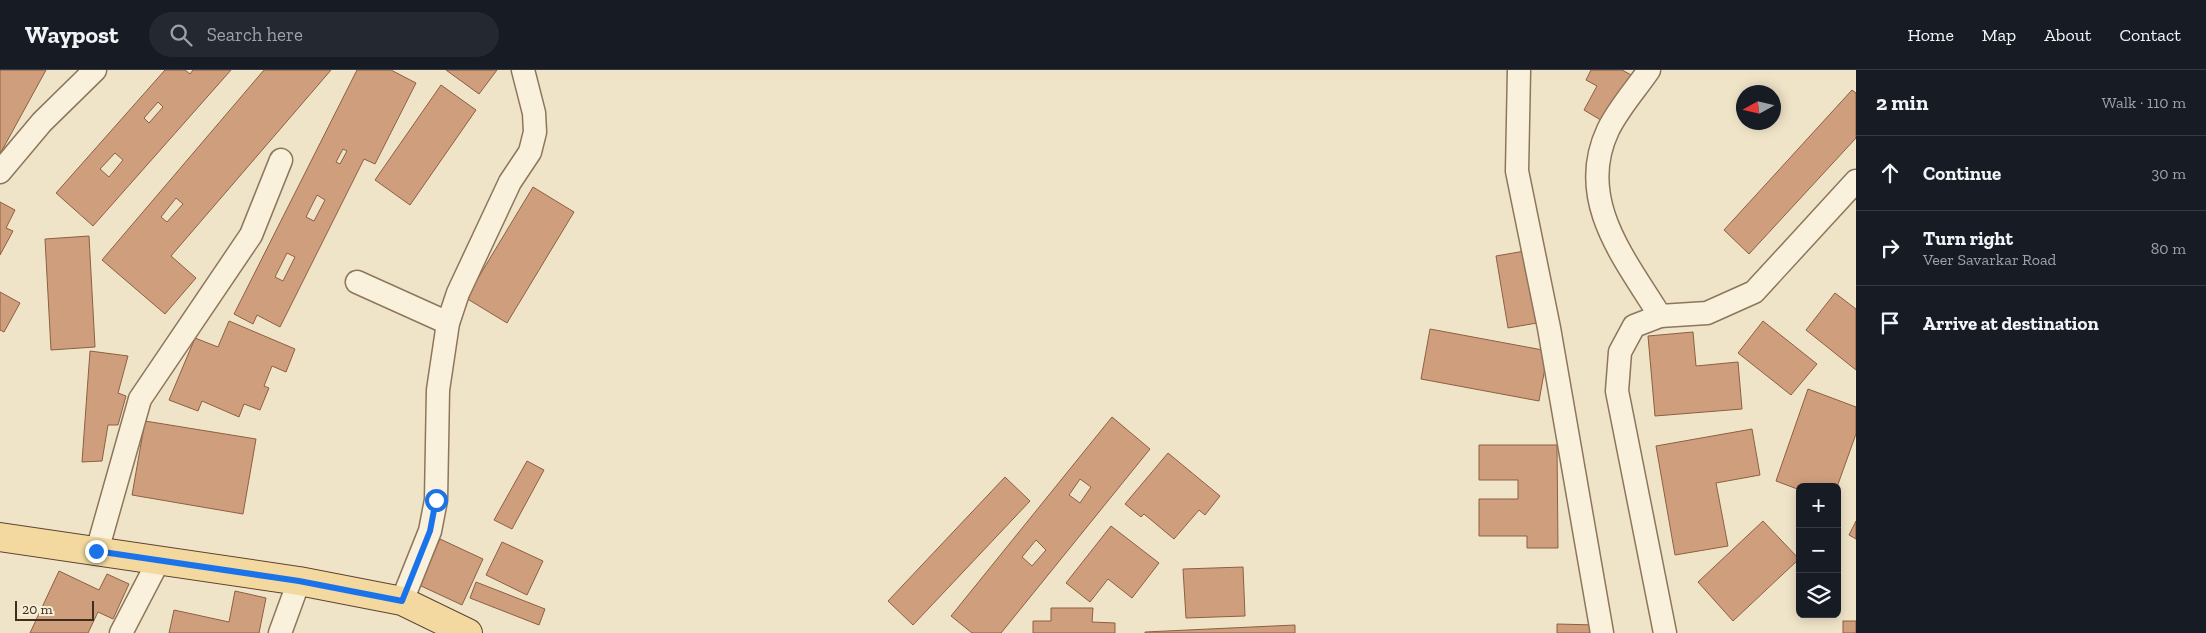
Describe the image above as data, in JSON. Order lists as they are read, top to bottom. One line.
{"scale_bar":"20 m","north":"left","page":{"header":"Waypost","search":"Search here","nav":["Home","Map","About","Contact"],"heading":["2 min","Walk · 110 m"],"list":[["Continue","30 m"],["Turn right","Veer Savarkar Road","80 m"],"Arrive at destination"],"map_buttons":["+","−"],"scale":"20 m"}}
